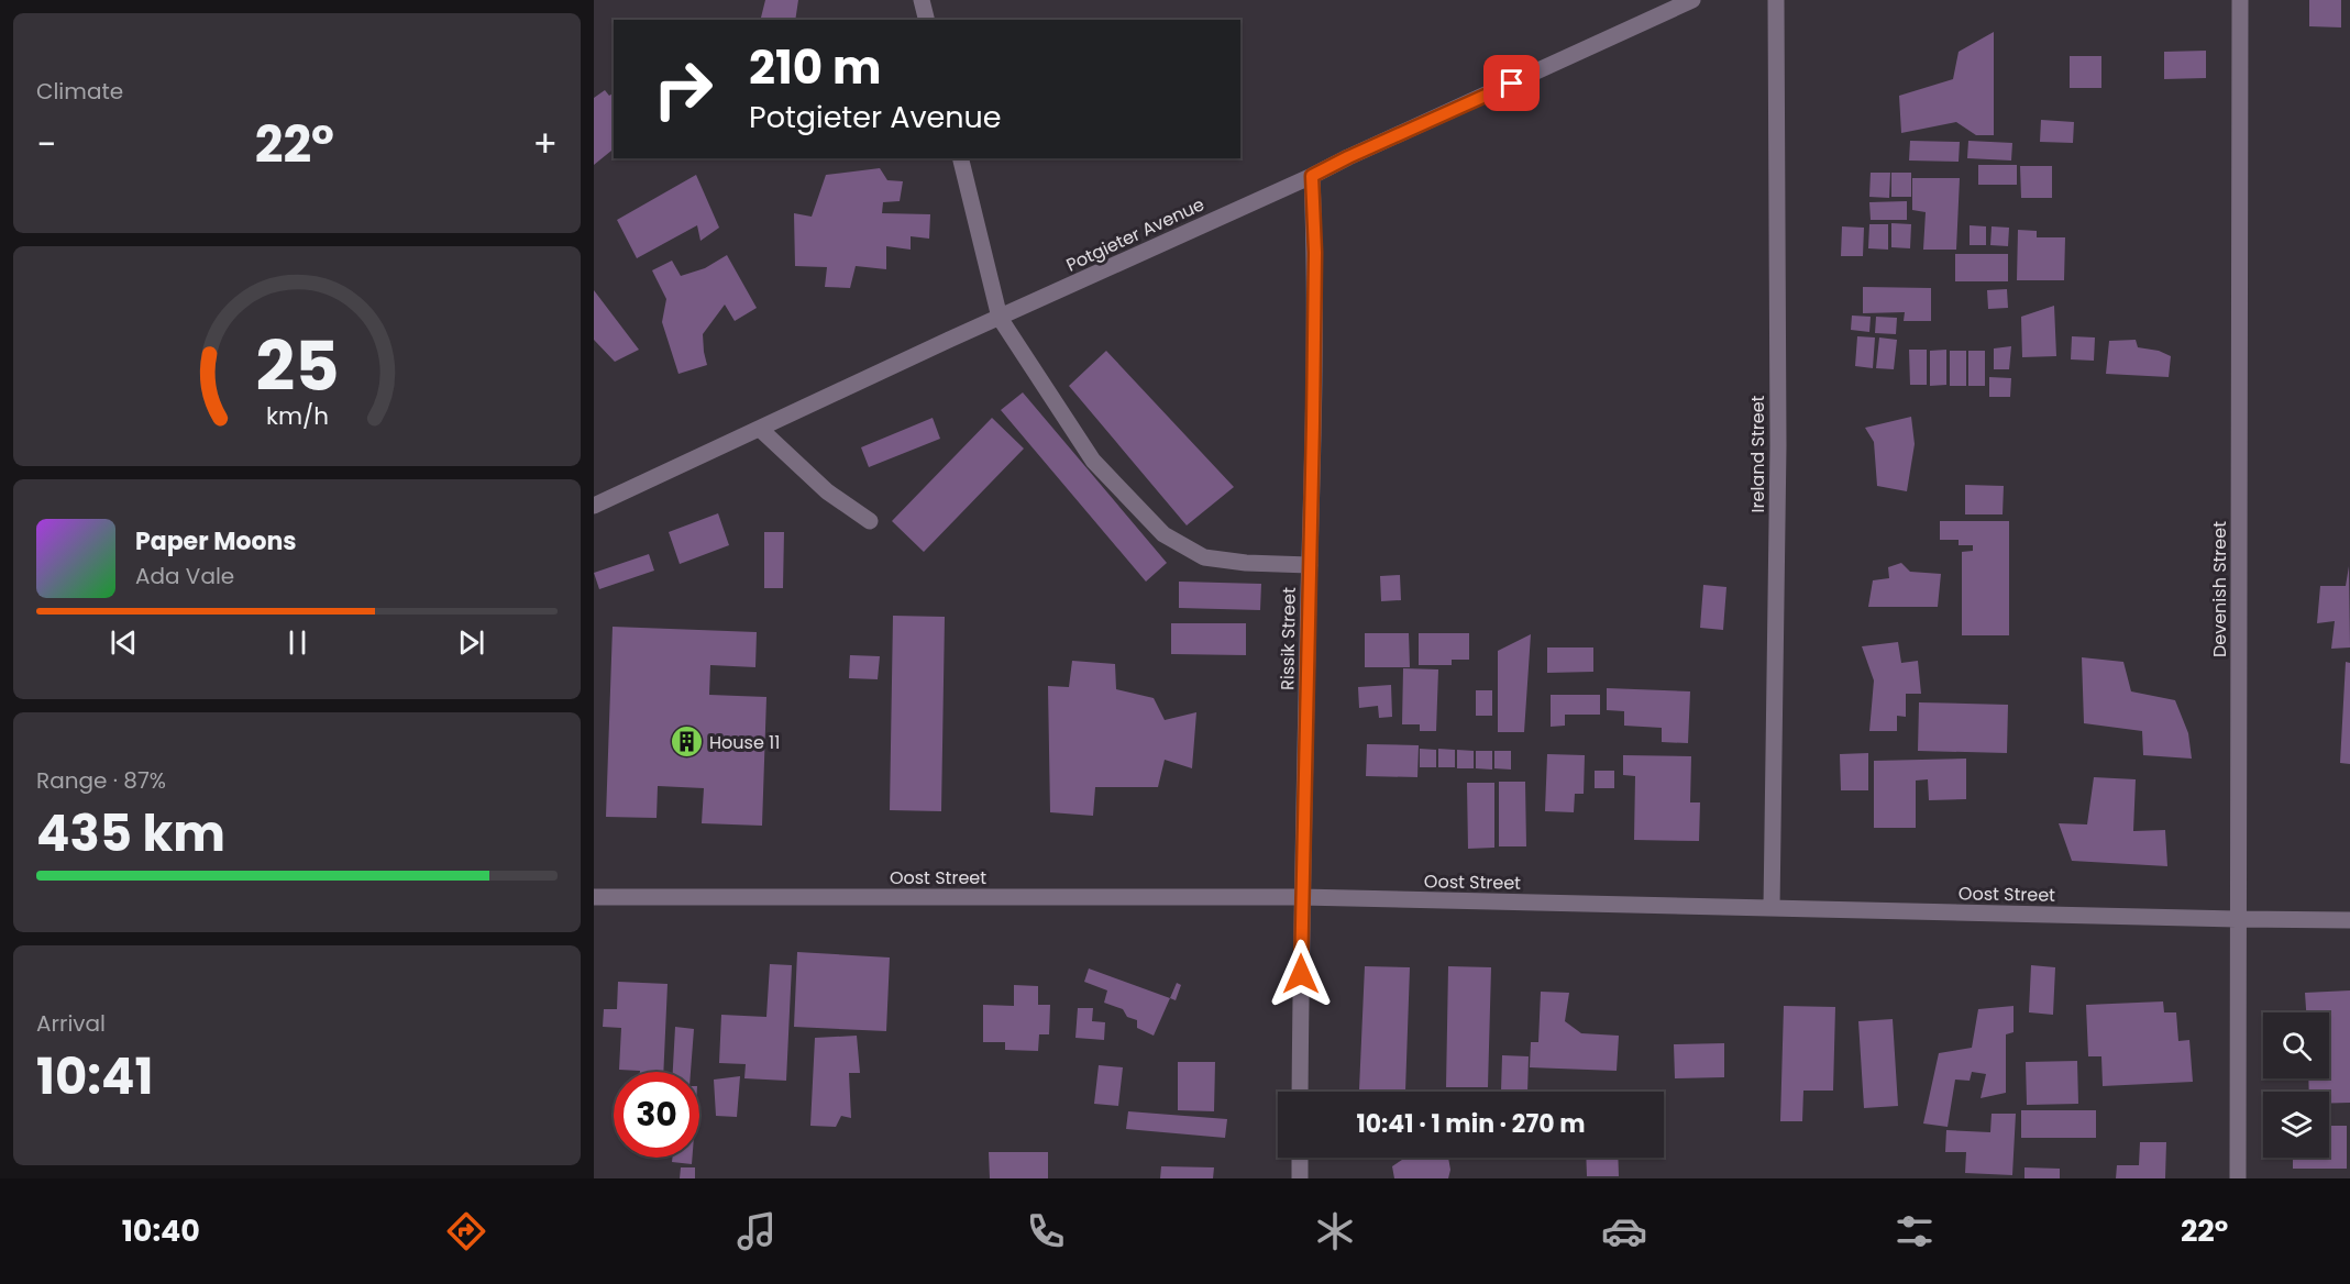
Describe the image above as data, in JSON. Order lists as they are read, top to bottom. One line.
{"streets":{"street":["Potgieter Avenue","Ireland Street","Devenish Street","Rissik Street","Oost Street"]},"crossings":[["Potgieter Avenue","Rissik Street"],["Ireland Street","Oost Street"],["Devenish Street","Oost Street"],["Rissik Street","Oost Street"]],"places":{"building":["House 11"]},"page":{"tile":["Climate",["Range · 87%","435 km"],["Arrival","10:41"]],"turn":["210 m","Potgieter Avenue"],"heat":["−","22°","+"],"song":["Paper Moons","Ada Vale"],"limit":"30","trip":"10:41 · 1 min · 270 m","tabs":["10:40","22°"],"gauge":["25","km/h"]}}
